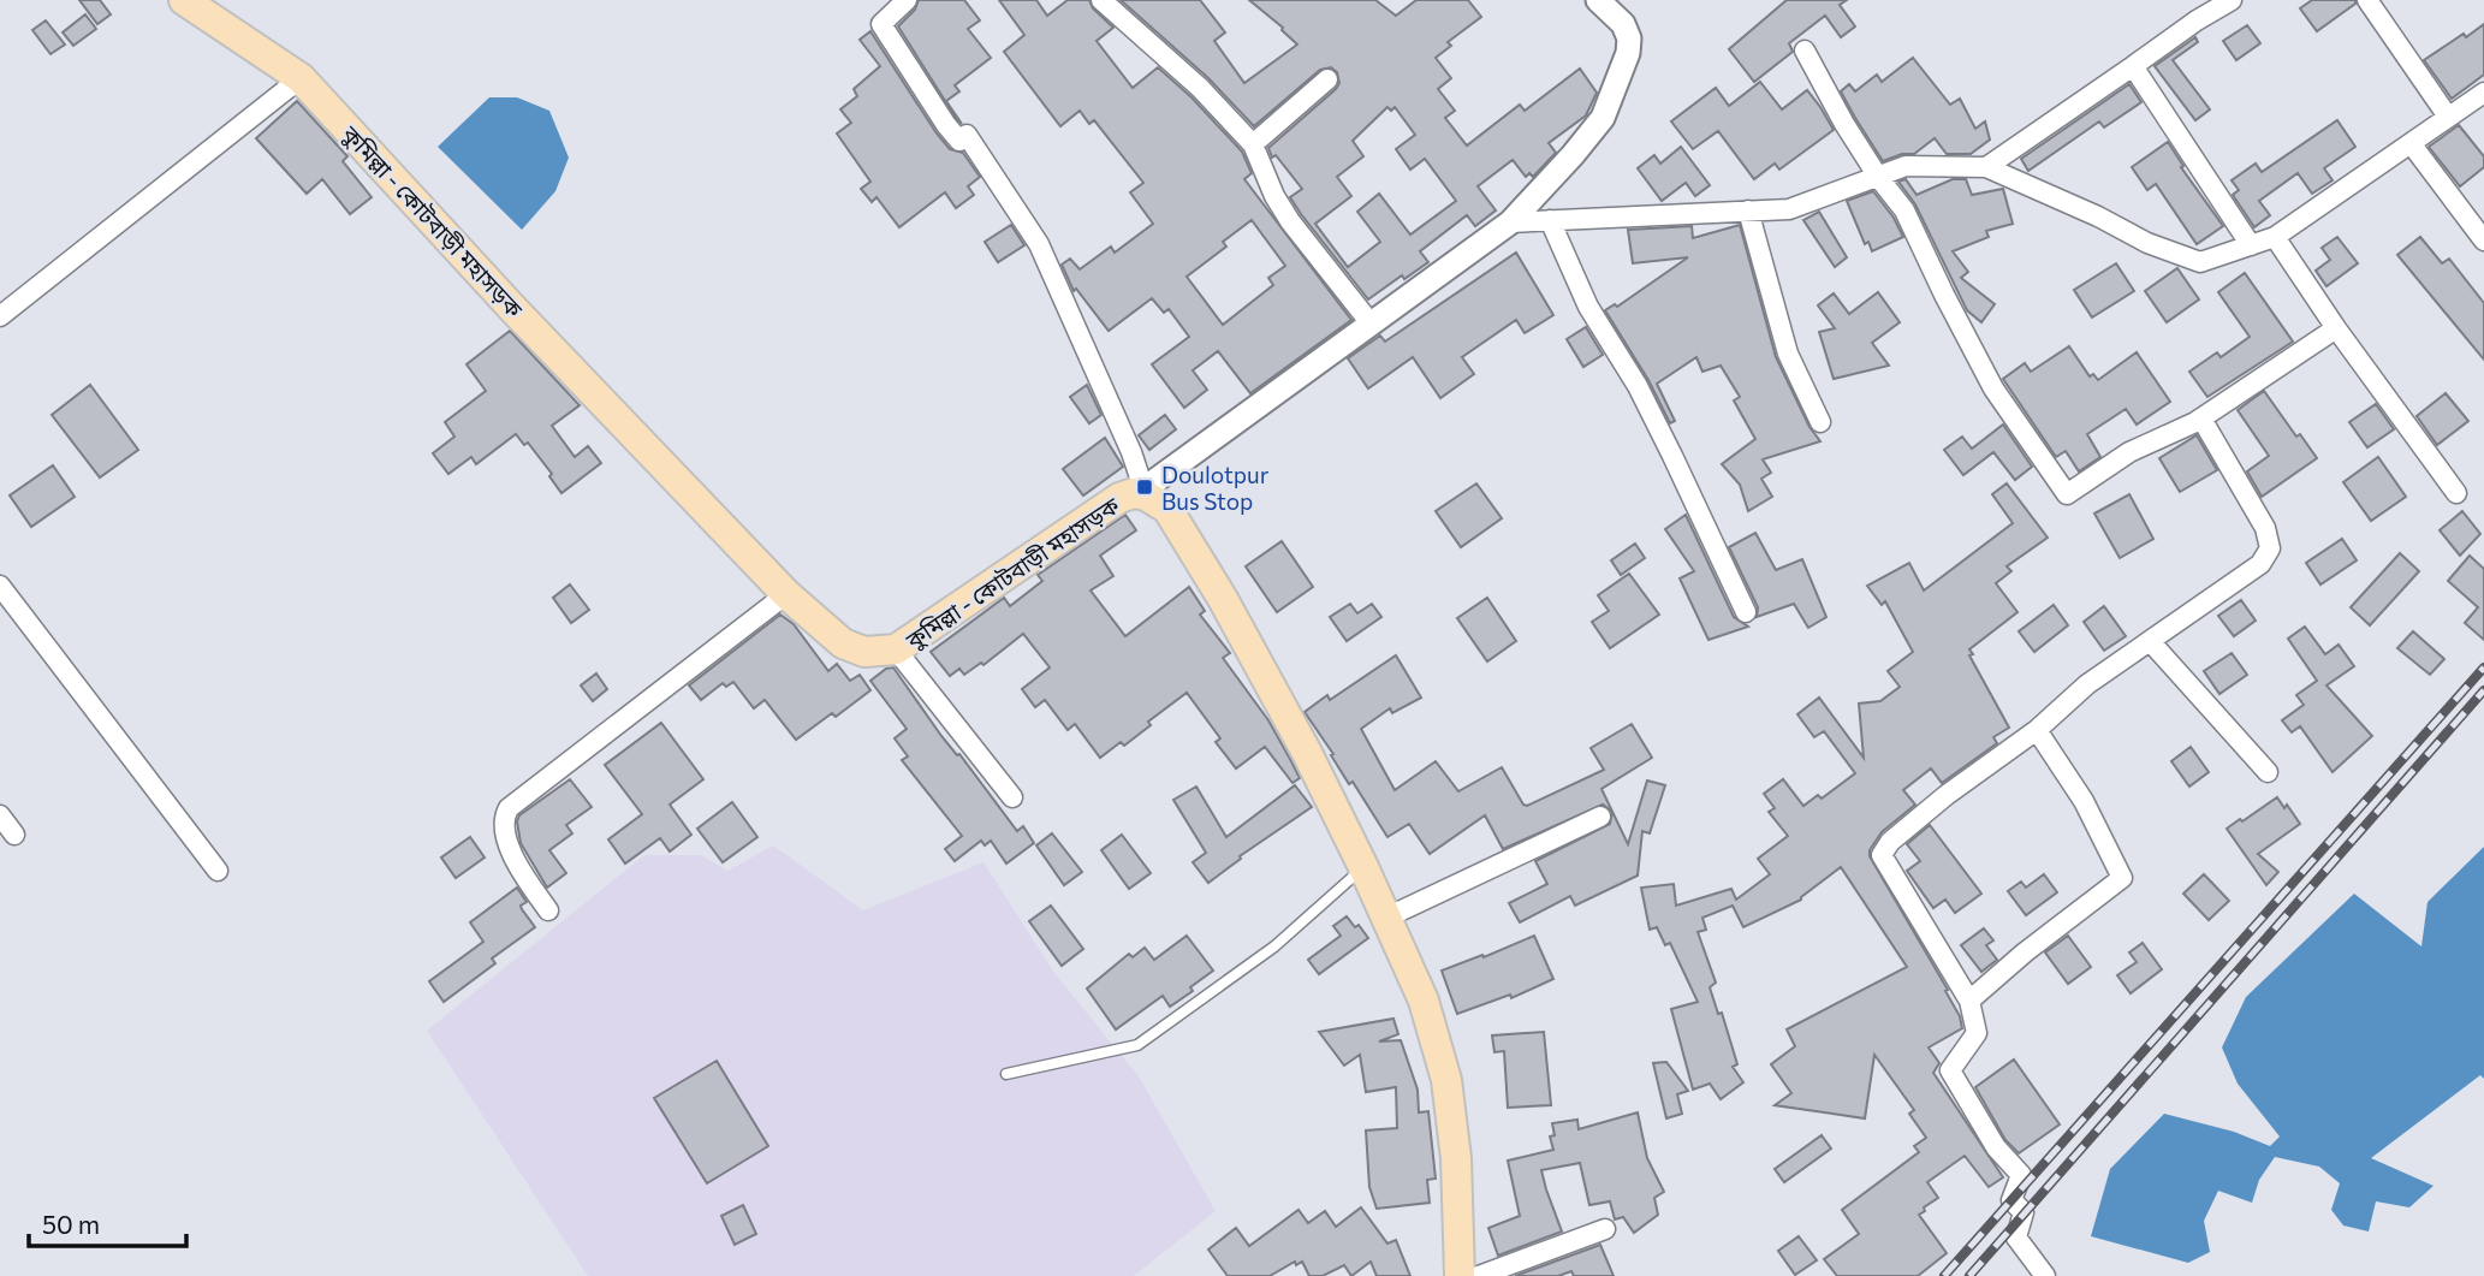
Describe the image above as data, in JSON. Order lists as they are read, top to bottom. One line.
{"streets":{"main road":["কুমিল্লা - কোটবাড়ী মহাসড়ক"]},"places":{"transit":["Doulotpur Bus Stop"]},"scale_bar":"50 m"}
